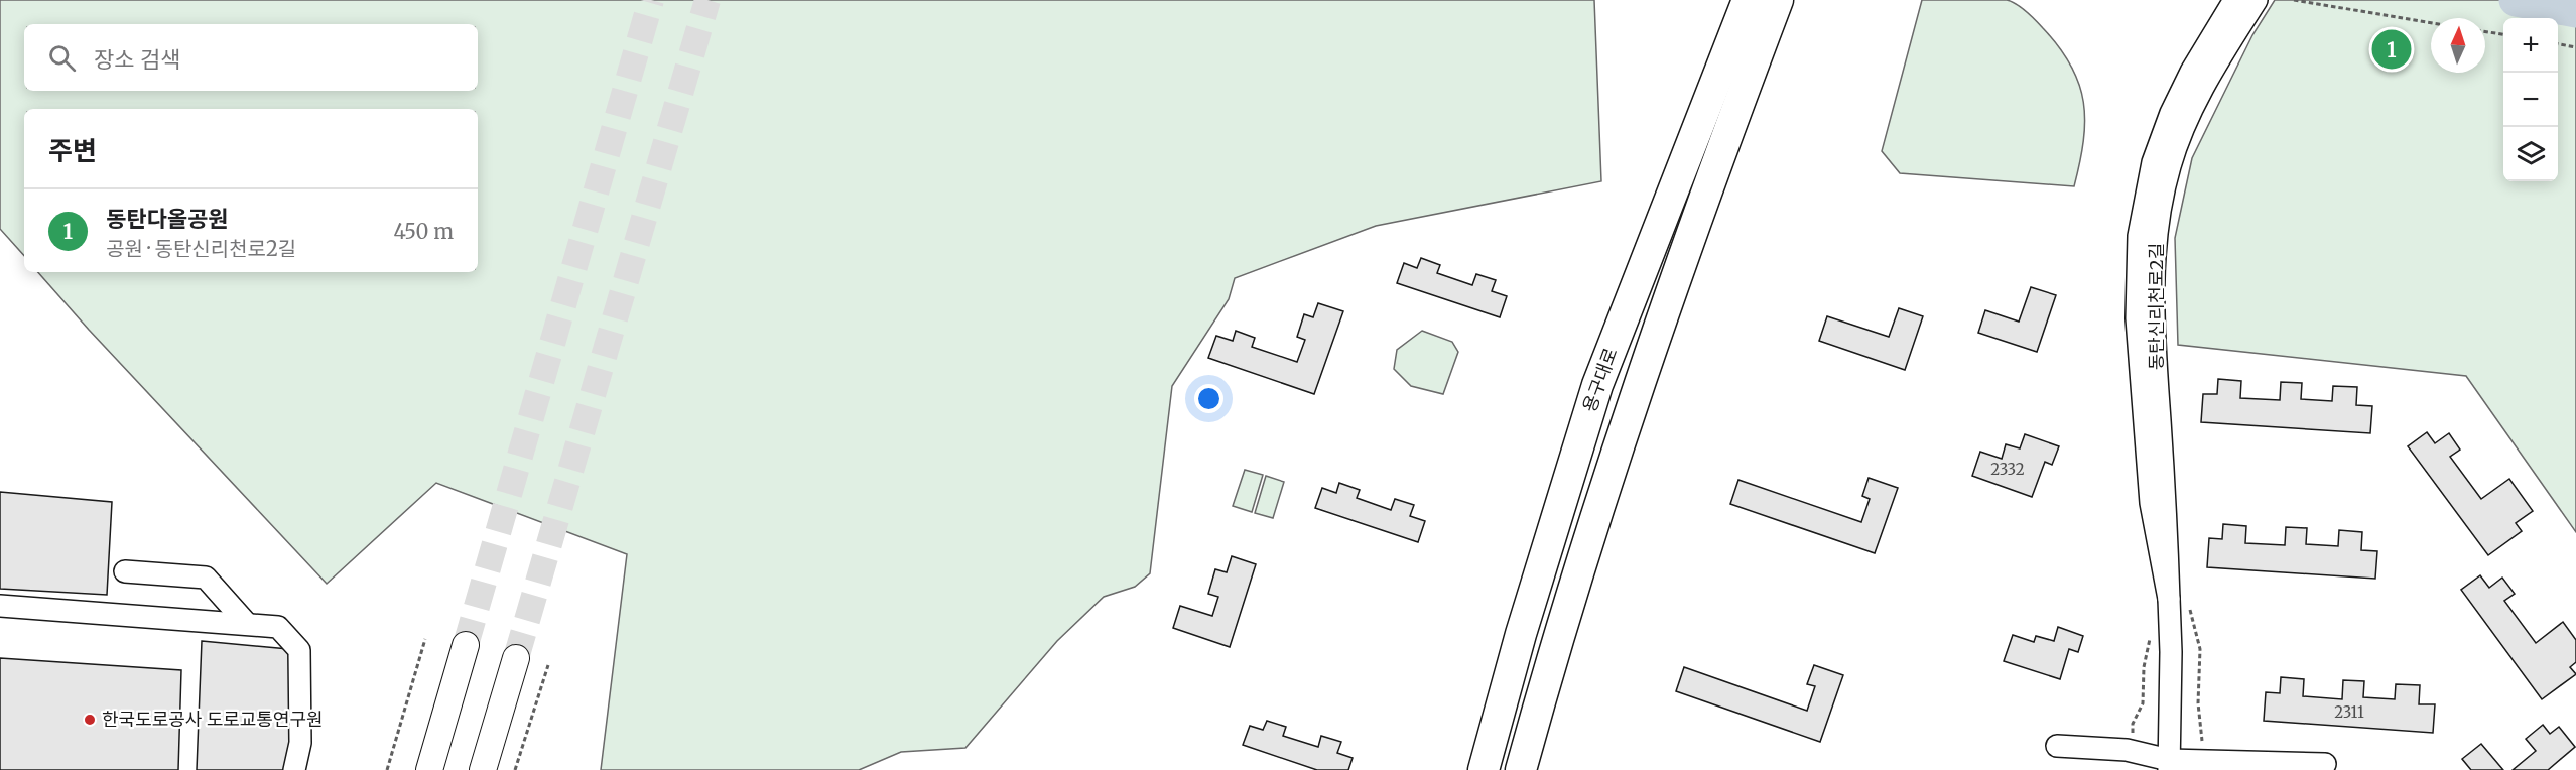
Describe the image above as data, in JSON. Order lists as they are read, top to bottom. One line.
{"streets":{"highway":["용구대로"],"street":["동탄신리천로2길"]},"places":["한국도로공사 도로교통연구원"],"house_numbers":["2332","2311"],"north":"top","page":{"map_buttons":["+","−"],"search":"장소 검색","pins":"1","heading":"주변","list":[{"mark":"1","name":"동탄다올공원","note":"공원 · 동탄신리천로2길","value":"450 m"}]}}
